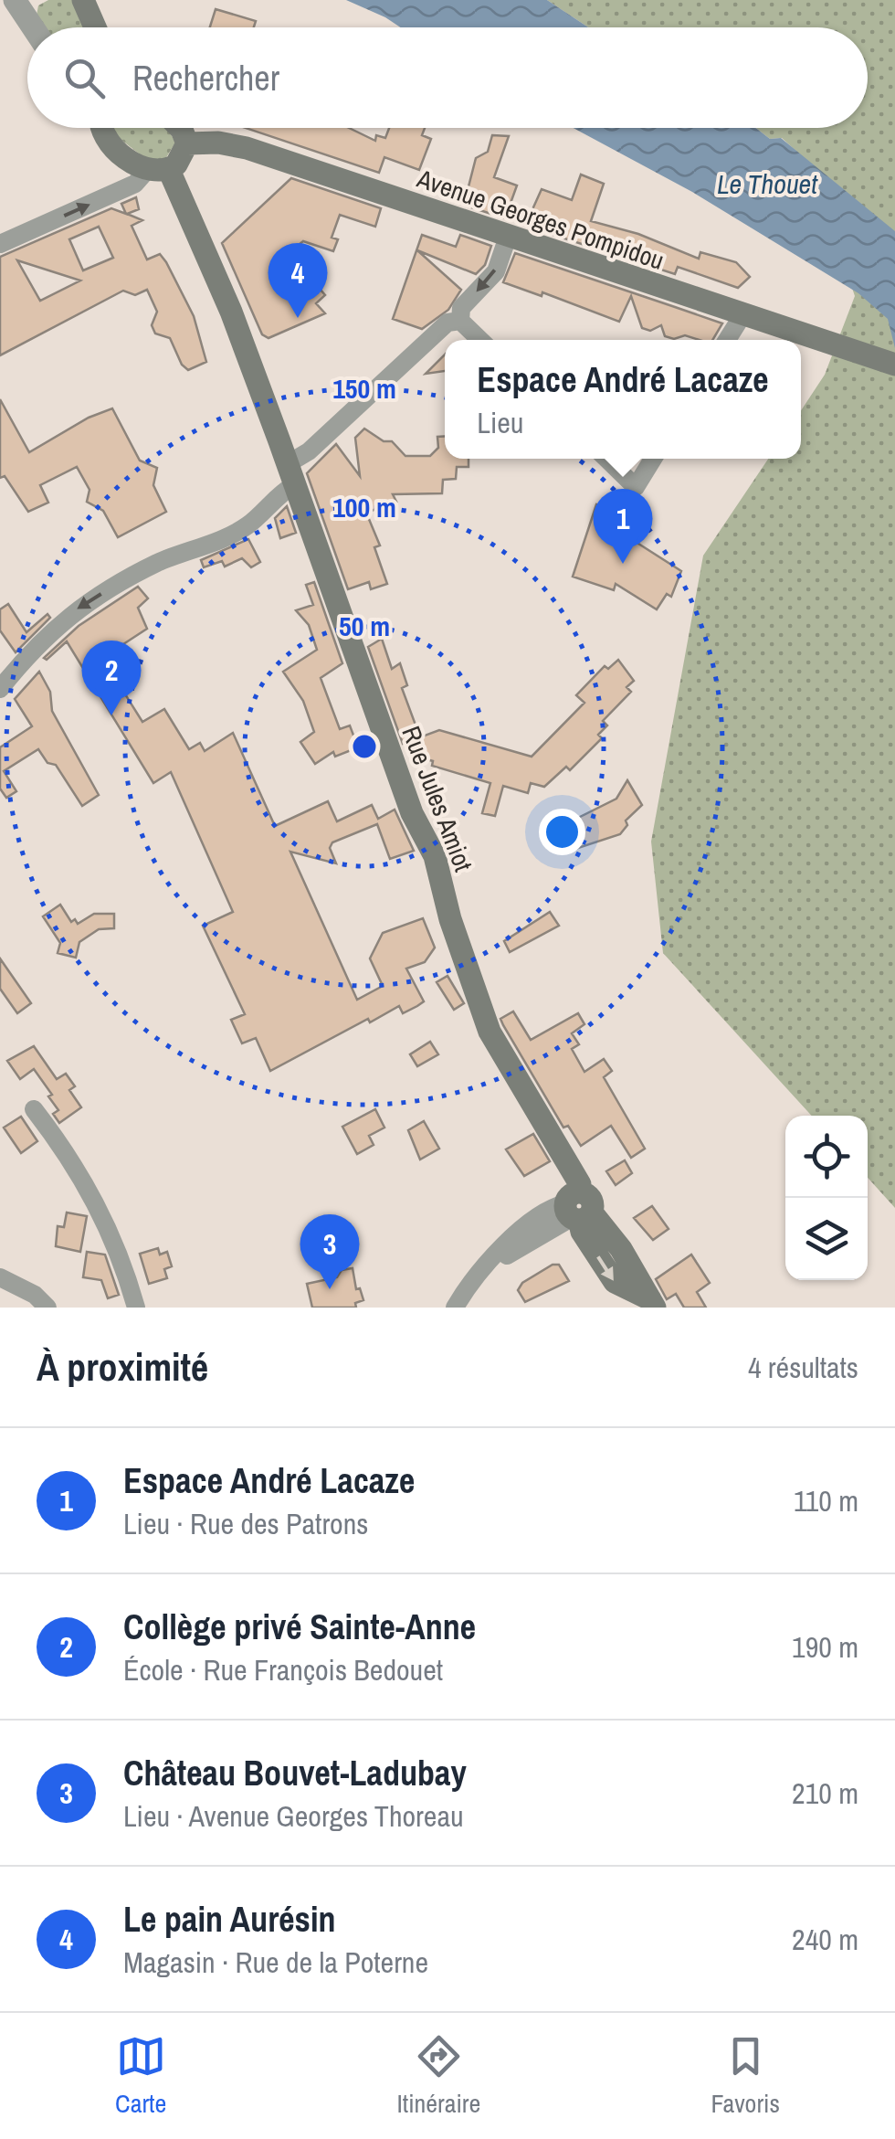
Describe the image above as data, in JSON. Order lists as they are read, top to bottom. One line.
{"streets":{"main road":["Avenue Georges Pompidou","Rue Jules Amiot"]},"water":["Le Thouet"],"page":{"search":"Rechercher","pins":["4","1","2","3"],"popup":["Espace André Lacaze","Lieu"],"heading":["À proximité","4 résultats"],"list":[{"mark":"1","name":"Espace André Lacaze","note":"Lieu · Rue des Patrons","value":"110 m"},{"mark":"2","name":"Collège privé Sainte-Anne","note":"École · Rue François Bedouet","value":"190 m"},{"mark":"3","name":"Château Bouvet-Ladubay","note":"Lieu · Avenue Georges Thoreau","value":"210 m"},{"mark":"4","name":"Le pain Aurésin","note":"Magasin · Rue de la Poterne","value":"240 m"}],"nav":["Carte","Itinéraire","Favoris"]},"rings":["150 m","100 m","50 m"]}
